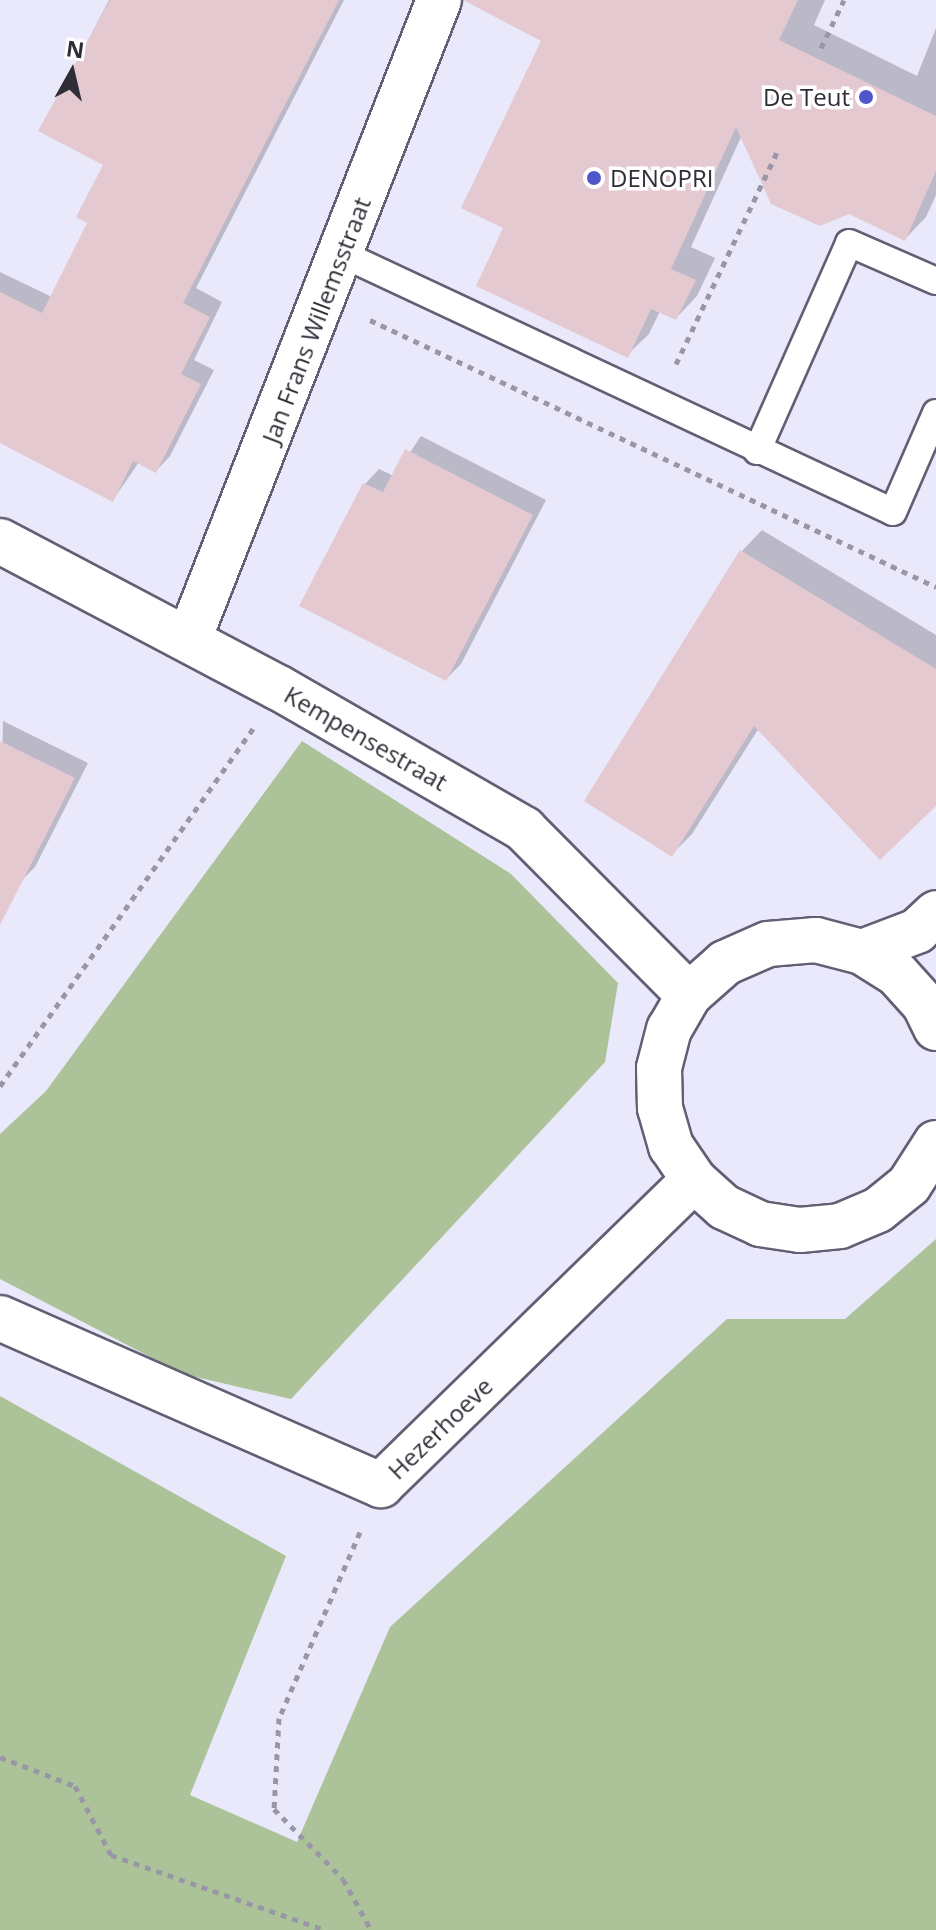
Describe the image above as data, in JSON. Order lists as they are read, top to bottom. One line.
{"streets":{"street":["Jan Frans Willemsstraat","Kempensestraat","Hezerhoeve"]},"crossings":[["Jan Frans Willemsstraat","Kempensestraat"]],"places":["De Teut","DENOPRI"],"north":"top"}
